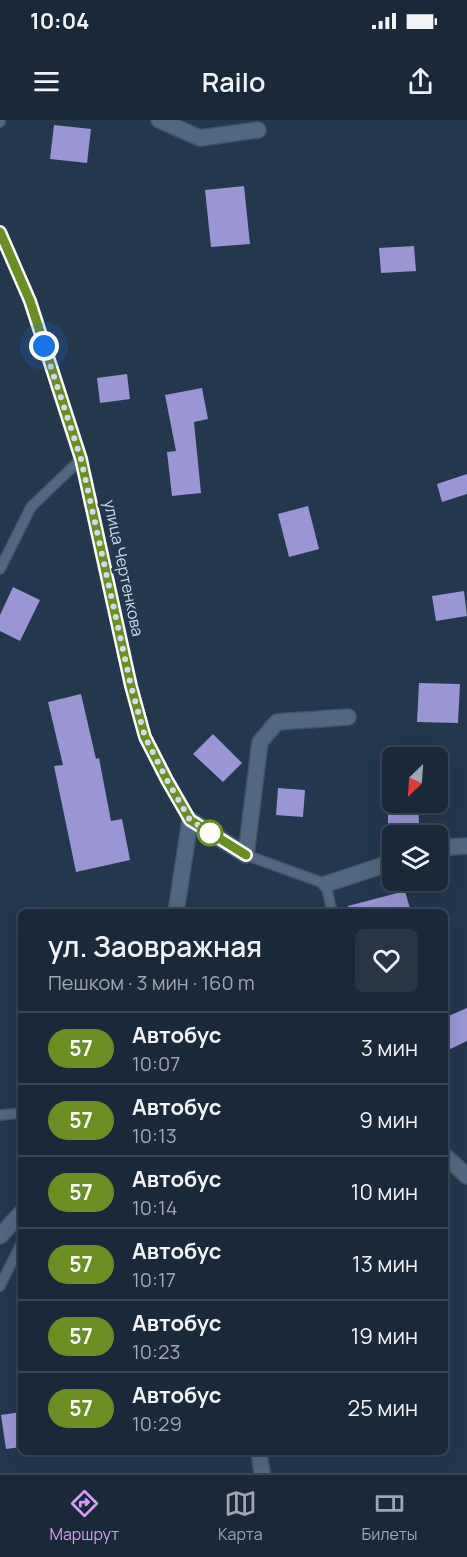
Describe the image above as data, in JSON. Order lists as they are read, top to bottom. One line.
{"streets":{"lane":["улица Чертенкова"]},"lines":["bus line 57"],"north":"bottom left","page":{"status":"10:04","header":"Railo","heading":["ул. Заовражная","Пешком · 3 мин · 160 m"],"list":[{"mark":"57","name":"Автобус","note":"10:07","value":"3 мин"},{"mark":"57","name":"Автобус","note":"10:13","value":"9 мин"},{"mark":"57","name":"Автобус","note":"10:14","value":"10 мин"},{"mark":"57","name":"Автобус","note":"10:17","value":"13 мин"},{"mark":"57","name":"Автобус","note":"10:23","value":"19 мин"},{"mark":"57","name":"Автобус","note":"10:29","value":"25 мин"}],"tabs":["Маршрут","Карта","Билеты"]}}
